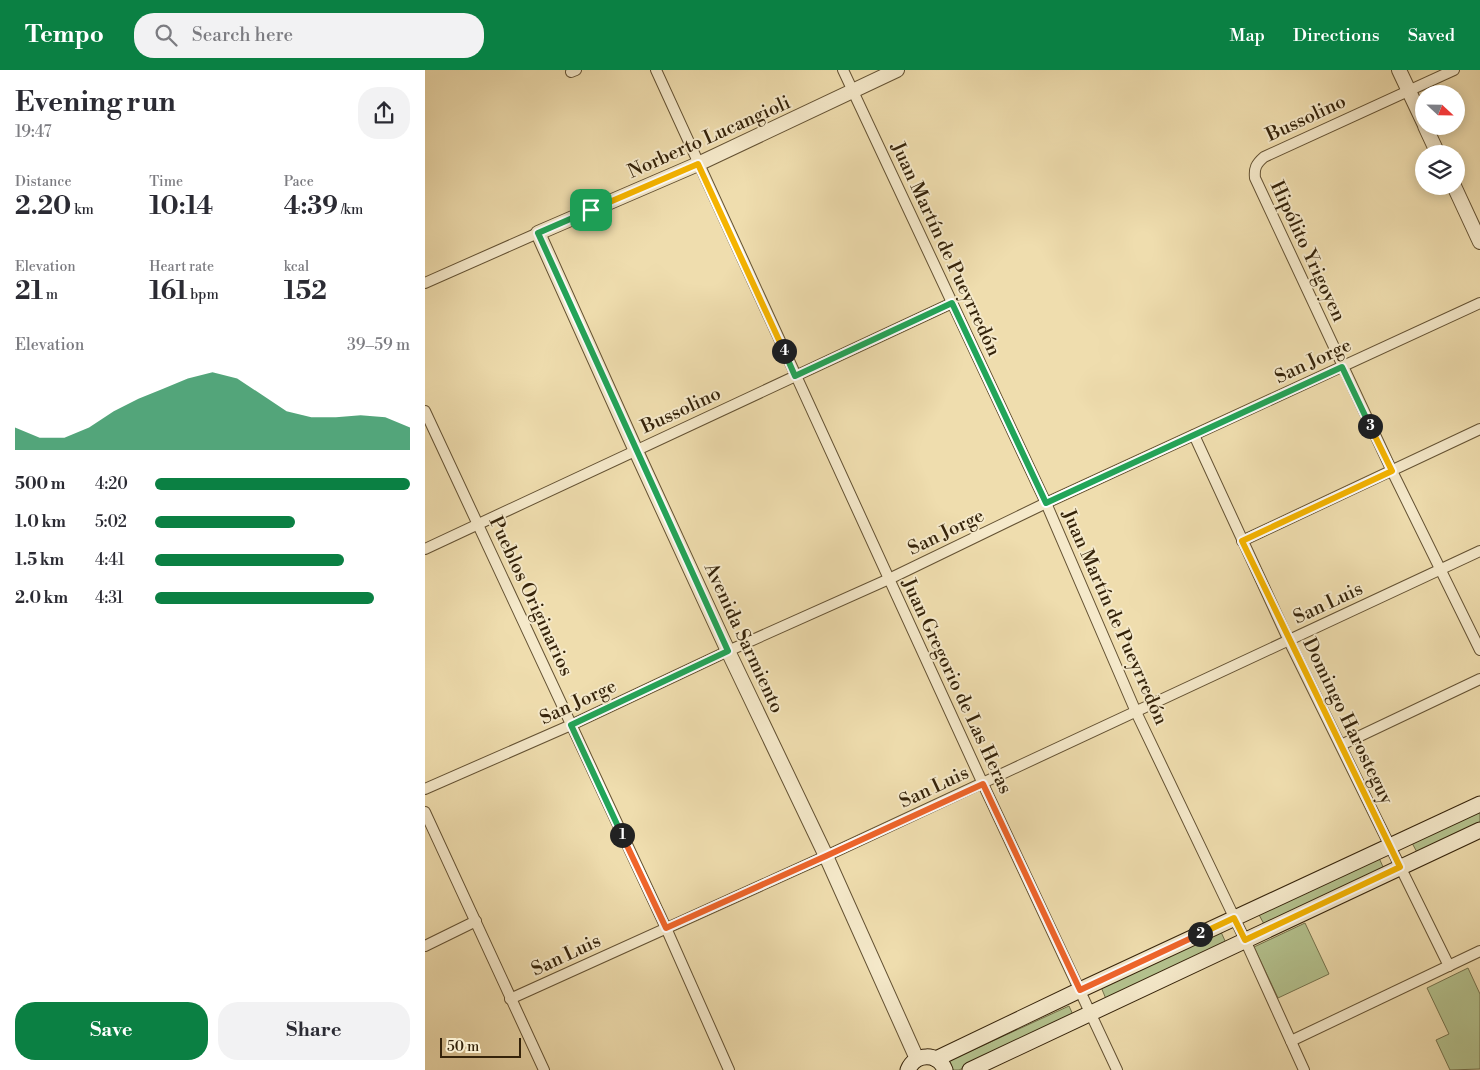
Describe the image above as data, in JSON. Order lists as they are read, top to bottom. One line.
{"streets":{"street":["Bussolino","Norberto Lucangioli","Juan Martín de Pueyrredón","Hipólito Yrigoyen","San Jorge","Pueblos Originarios","San Luis","Avenida Sarmiento","Juan Gregorio de Las Heras","Domingo Harosteguy"]},"crossings":[["Bussolino","Juan Martín de Pueyrredón"],["Bussolino","Hipólito Yrigoyen"],["Bussolino","Pueblos Originarios"],["Bussolino","Avenida Sarmiento"],["Bussolino","Juan Gregorio de Las Heras"],["Norberto Lucangioli","Juan Martín de Pueyrredón"],["Norberto Lucangioli","Avenida Sarmiento"],["Norberto Lucangioli","Juan Gregorio de Las Heras"],["Juan Martín de Pueyrredón","San Jorge"],["Juan Martín de Pueyrredón","San Luis"],["Hipólito Yrigoyen","San Jorge"],["Hipólito Yrigoyen","San Luis"],["San Jorge","Pueblos Originarios"],["San Jorge","Avenida Sarmiento"],["San Jorge","Juan Gregorio de Las Heras"],["San Jorge","Domingo Harosteguy"],["Pueblos Originarios","San Luis"],["San Luis","Avenida Sarmiento"],["San Luis","Juan Gregorio de Las Heras"],["San Luis","Domingo Harosteguy"]],"scale_bar":"50 m","north":"right","page":{"header":"Tempo","search":"Search here","nav":["Map","Directions","Saved"],"heading":["Evening run","19:47"],"stats":[["Distance","2.20 km"],["Time","10:14"],["Pace","4:39 /km"],["Elevation","21 m"],["Heart rate","161 bpm"],["kcal","152"]],"chart":["Elevation","39–59 m"],"pins":["4","3","1","2"],"list":[{"name":"500 m","note":"4:20"},{"name":"1.0 km","note":"5:02"},{"name":"1.5 km","note":"4:41"},{"name":"2.0 km","note":"4:31"}],"buttons":["Save","Share"],"scale":"50 m"}}
